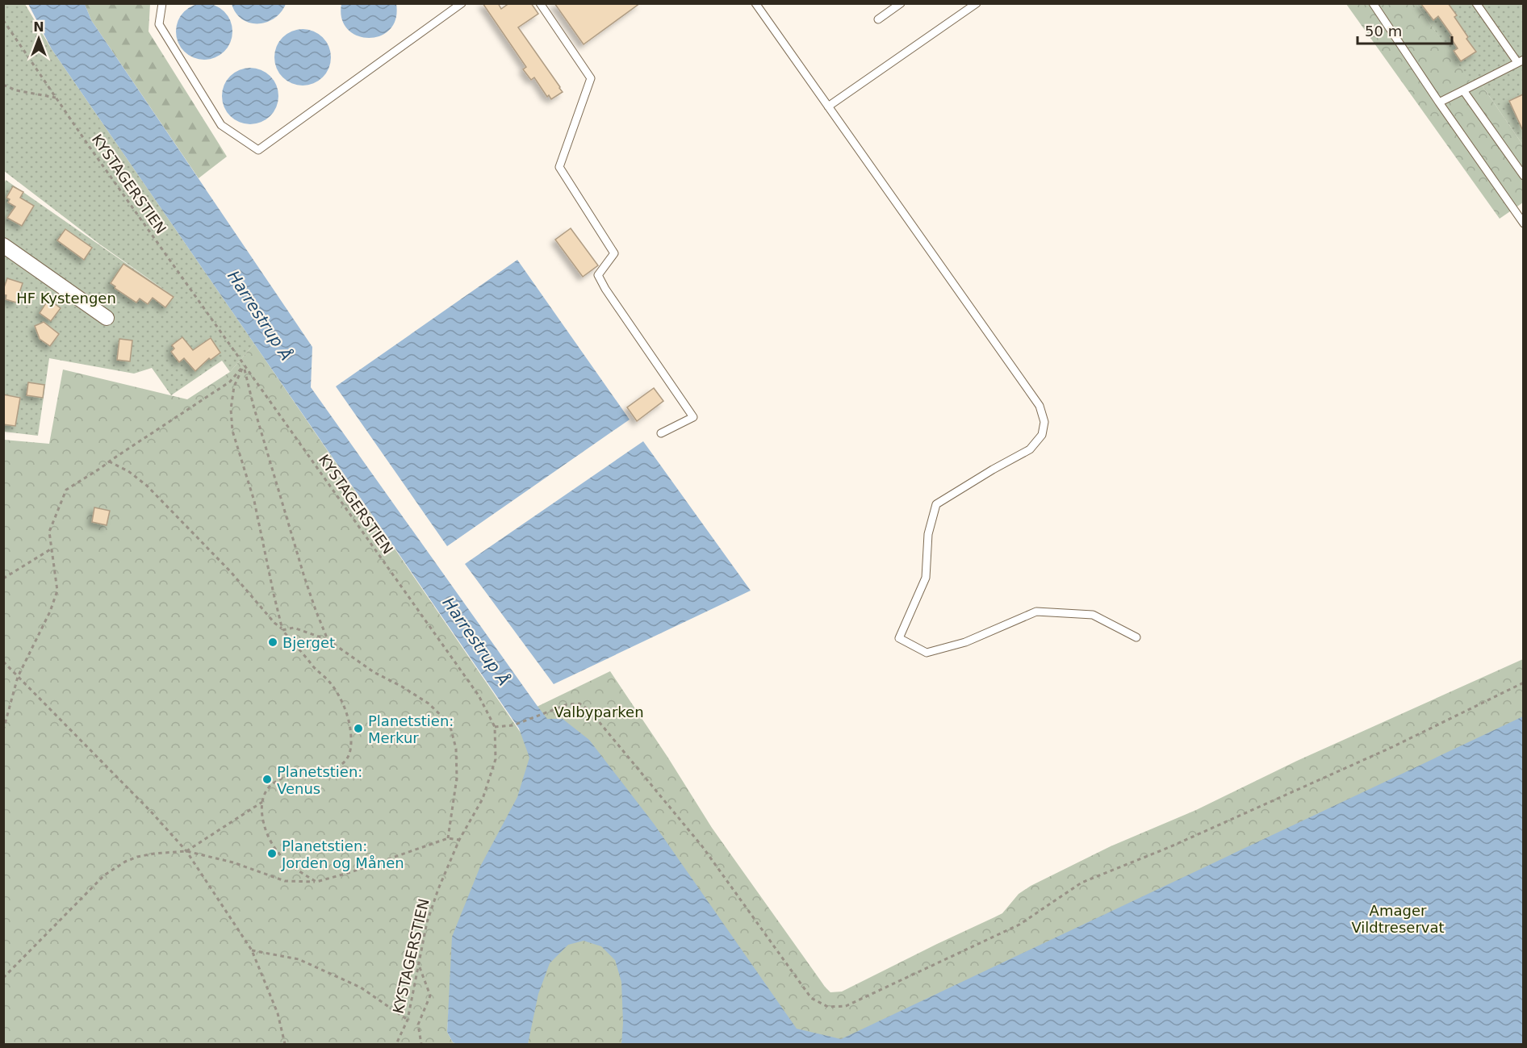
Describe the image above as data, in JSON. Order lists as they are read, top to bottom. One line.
{"streets":{"path":["KYSTAGERSTIEN"]},"water":["Harrestrup Å"],"parks":["HF Kystengen","Valbyparken","Amager Vildtreservat"],"places":["Bjerget","Planetstien: Merkur","Planetstien: Venus","Planetstien: Jorden og Månen"],"scale_bar":"50 m","north":"top"}
